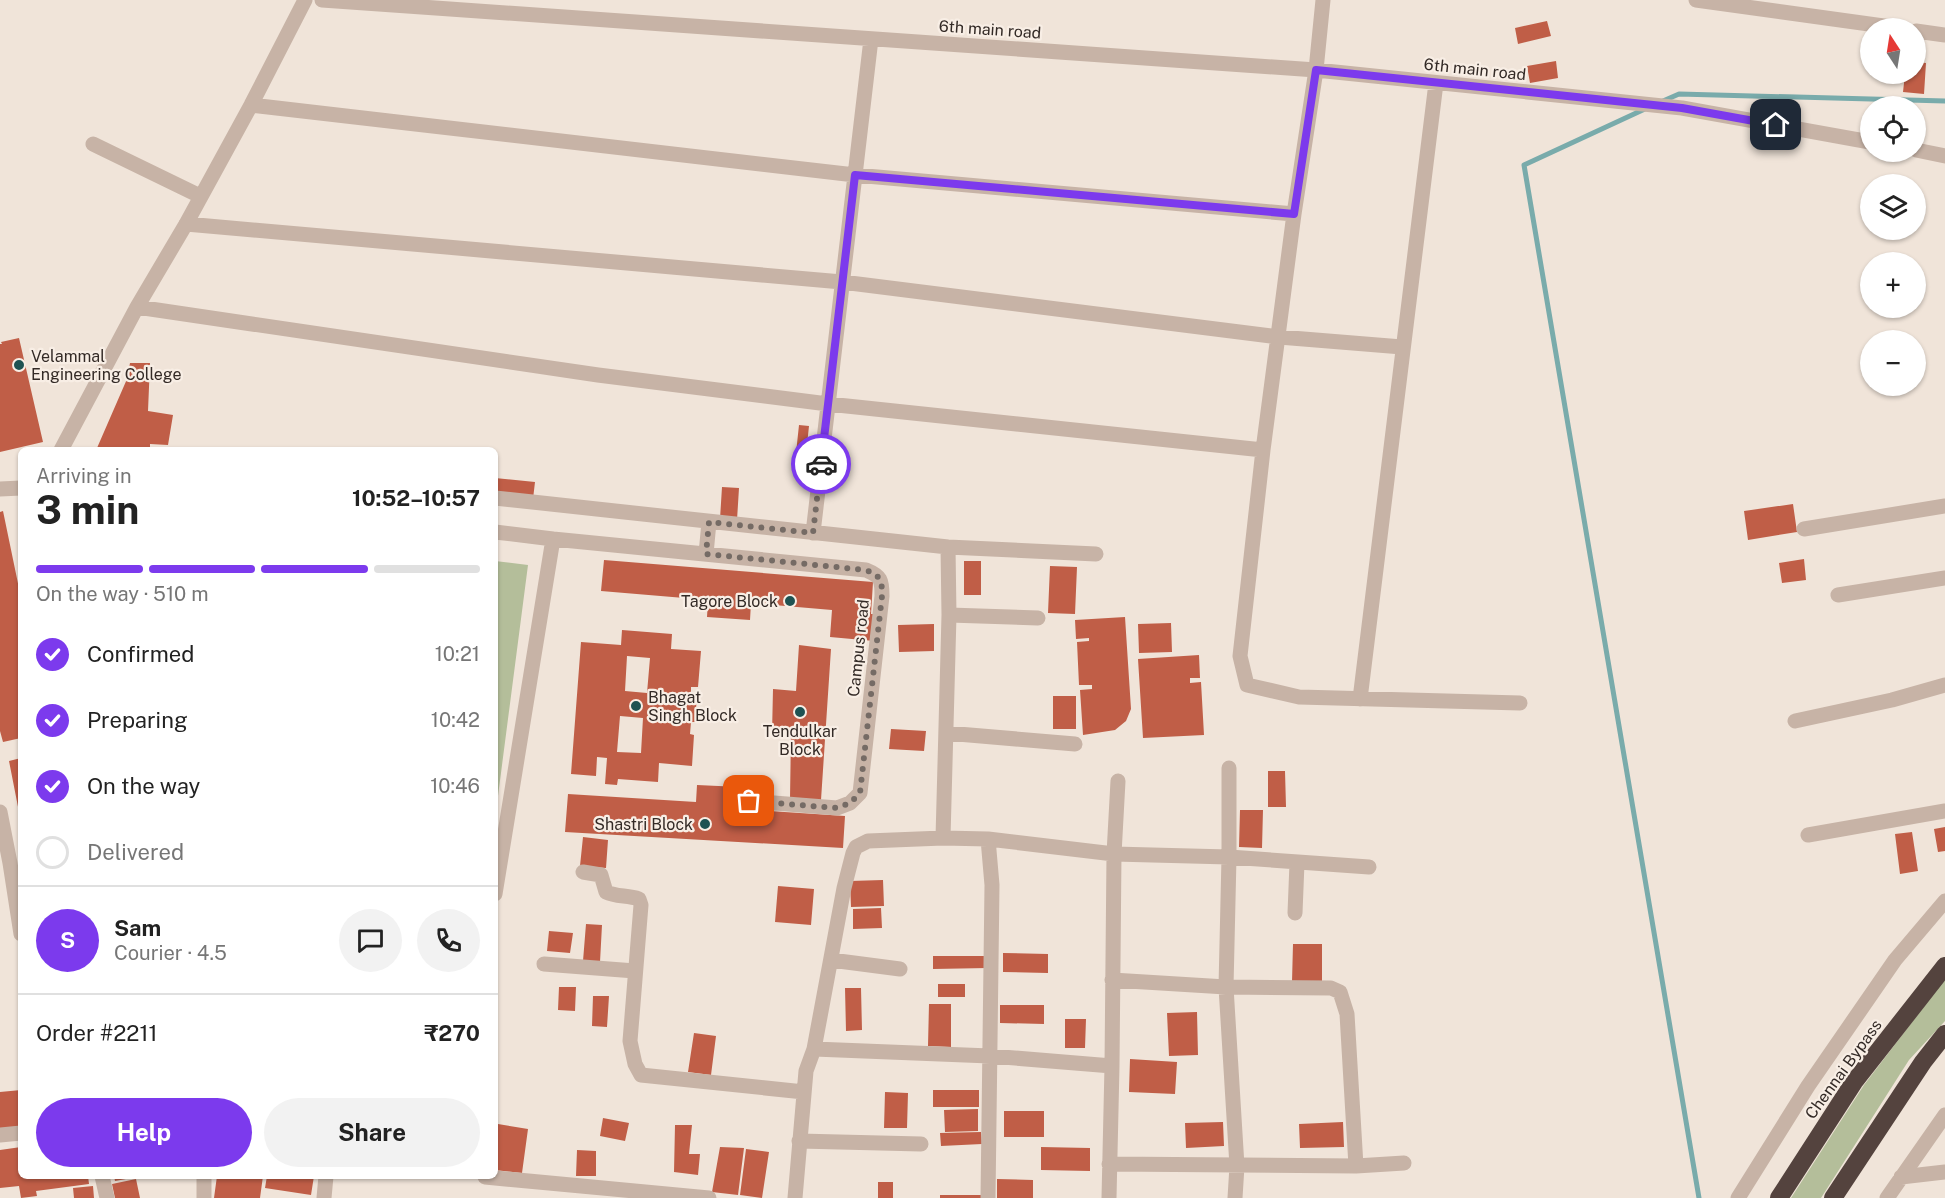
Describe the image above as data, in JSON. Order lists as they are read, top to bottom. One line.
{"streets":{"highway":["Chennai Bypass"],"street":["6th main road","Campus road"]},"places":["Velammal Engineering College","Tagore Block","Bhagat Singh Block","Tendulkar Block","Shastri Block"],"north":"top","page":{"map_buttons":["+","−"],"heading":["3 min","Arriving in","10:52–10:57"],"panel":["Sam","Courier · 4.5","Order #2211","₹270"],"bar":"On the way · 510 m","list":[["Confirmed","10:21"],["Preparing","10:42"],["On the way","10:46"],"Delivered"],"round":"S","buttons":["Help","Share"]}}
